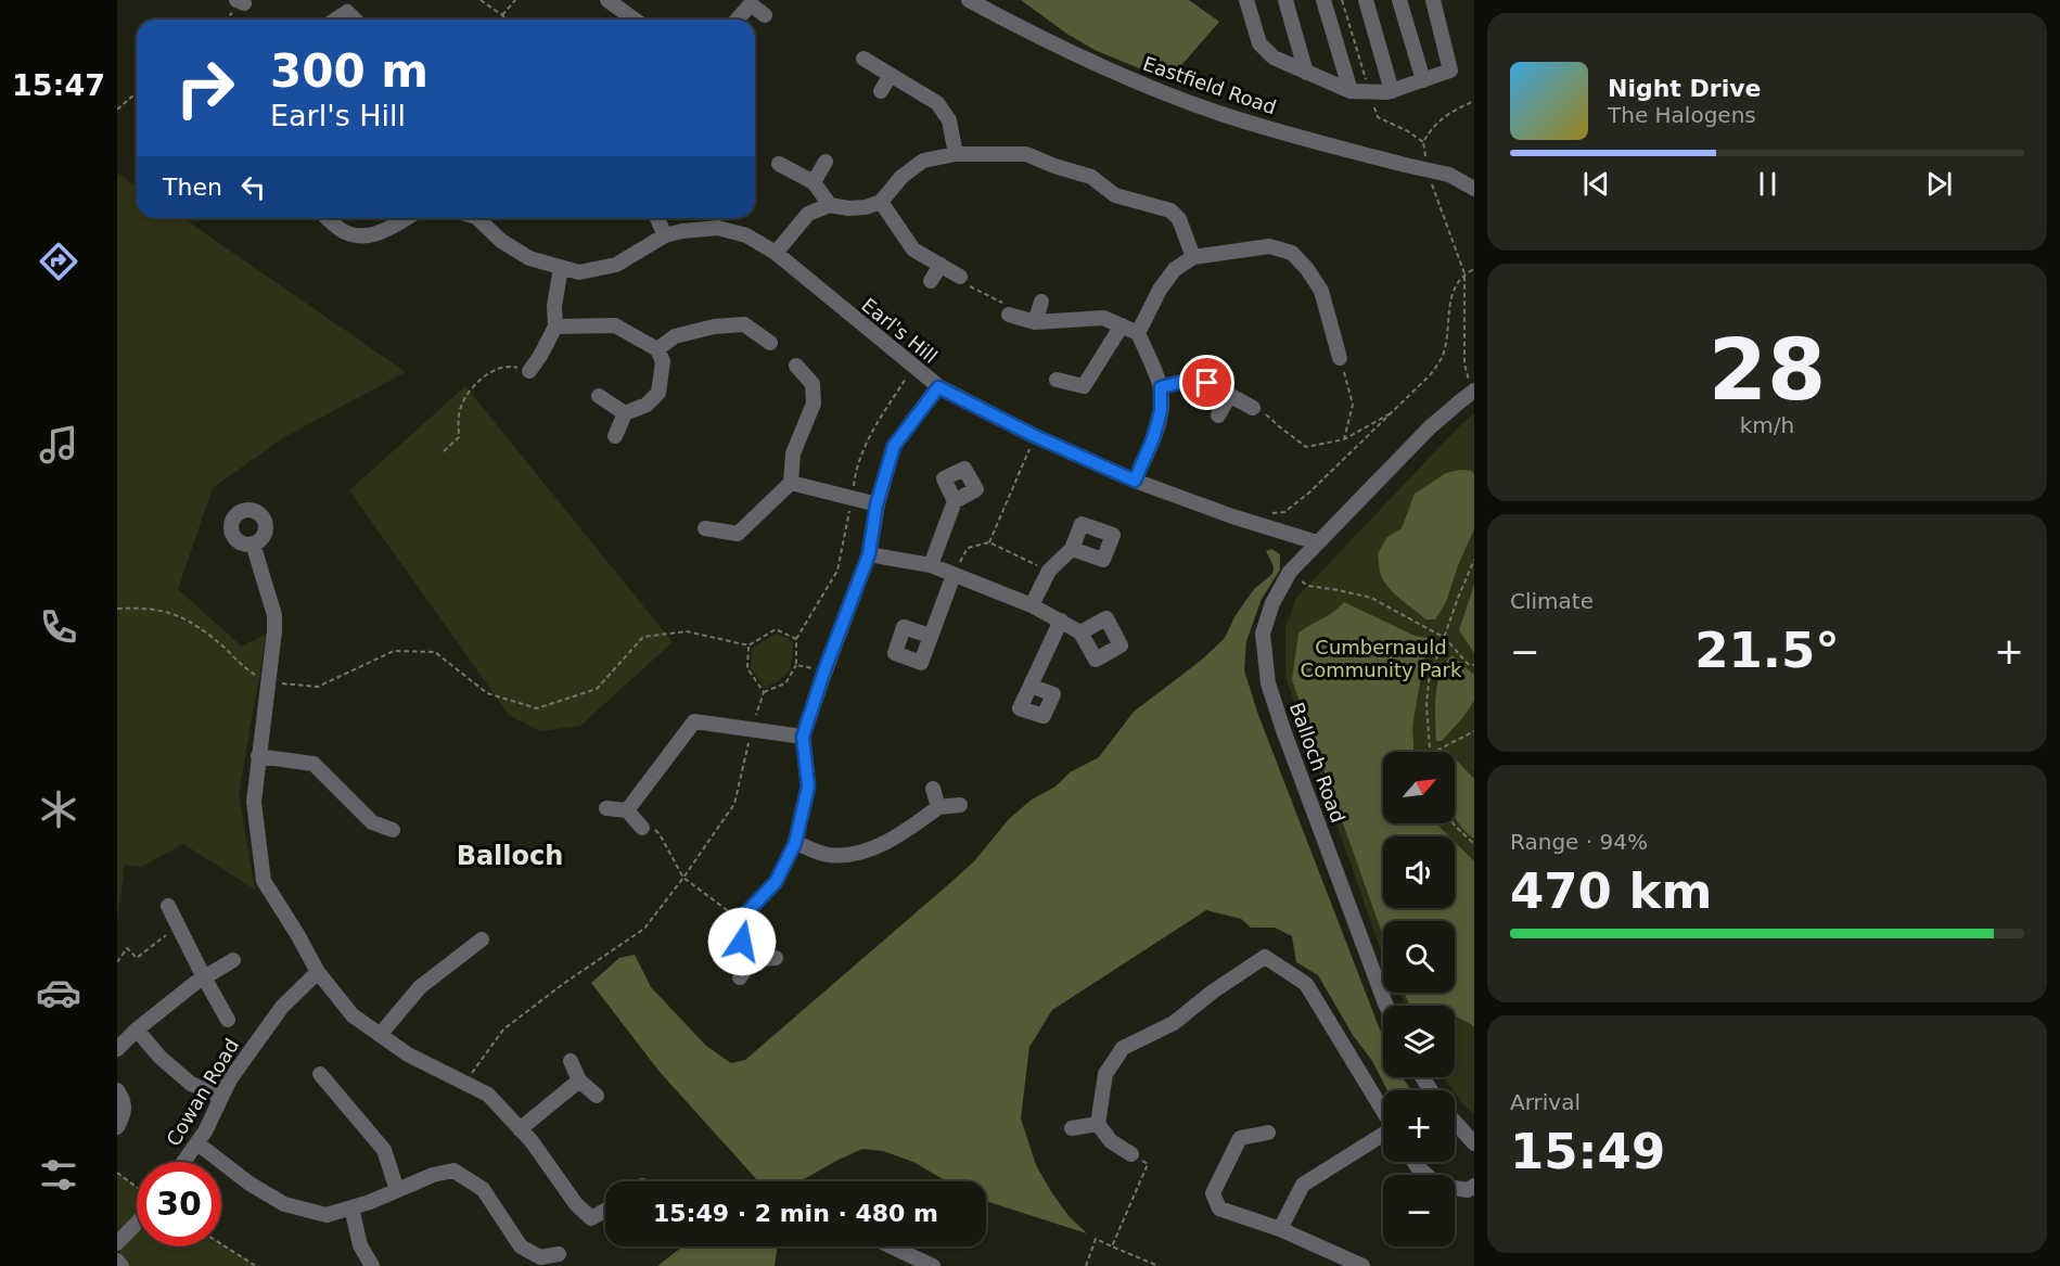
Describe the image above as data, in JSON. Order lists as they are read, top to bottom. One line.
{"streets":{"street":["Eastfield Road","Earl's Hill","Balloch Road","Cowan Road"]},"crossings":[["Earl's Hill","Balloch Road"]],"districts":["Balloch"],"parks":["Cumbernauld Community Park"],"north":"top right","page":{"tabs":"15:47","turn":["300 m","Earl's Hill"],"song":["Night Drive","The Halogens"],"then":"Then","tile":[["28","km/h"],"Climate",["Range · 94%","470 km"],["Arrival","15:49"]],"heat":["−","21.5°","+"],"map_buttons":["+","−"],"limit":"30","trip":"15:49 · 2 min · 480 m"}}
